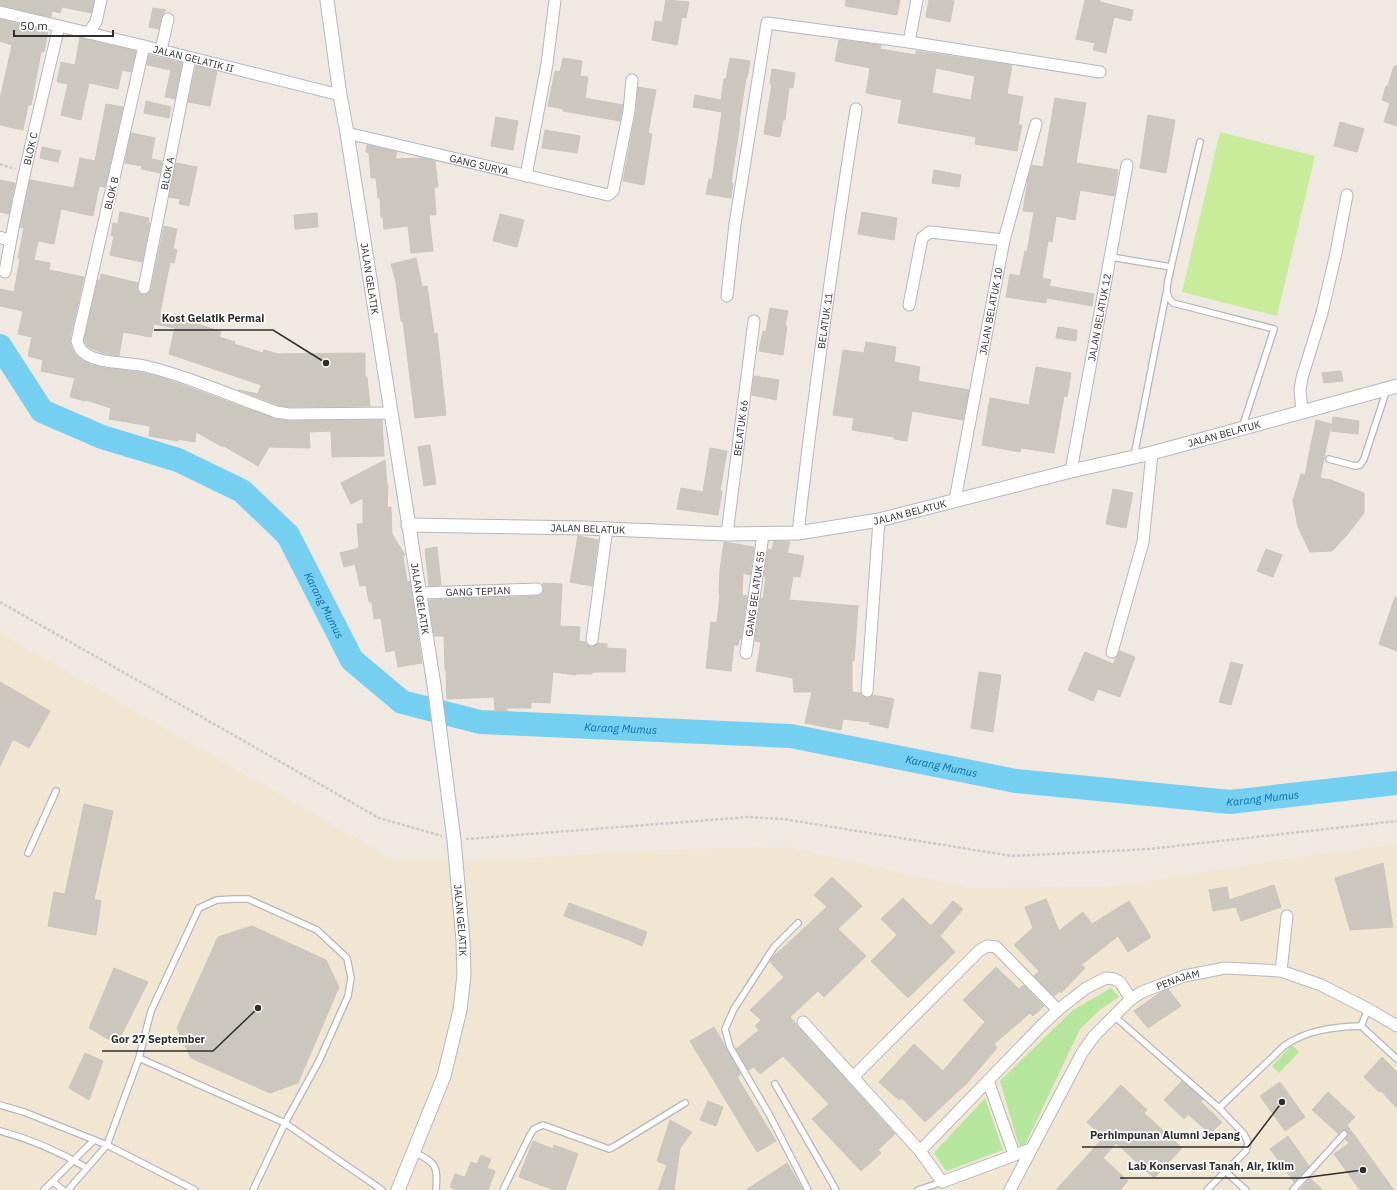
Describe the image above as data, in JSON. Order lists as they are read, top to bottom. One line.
{"streets":{"street":["JALAN GELATIK II","BLOK C","GANG SURYA","BLOK A","BLOK B","JALAN GELATIK","JALAN BELATUK 10","JALAN BELATUK 12","BELATUK 11","BELATUK 66","JALAN BELATUK","GANG TEPIAN","GANG BELATUK 55","PENAJAM"]},"crossings":[["JALAN GELATIK II","BLOK C"],["JALAN GELATIK II","BLOK A"],["JALAN GELATIK II","BLOK B"],["JALAN GELATIK II","JALAN GELATIK"],["GANG SURYA","JALAN GELATIK"],["BLOK B","JALAN GELATIK"],["JALAN GELATIK","JALAN BELATUK"],["JALAN GELATIK","GANG TEPIAN"],["JALAN BELATUK 10","JALAN BELATUK"],["JALAN BELATUK 12","JALAN BELATUK"],["BELATUK 11","JALAN BELATUK"],["BELATUK 66","JALAN BELATUK"],["JALAN BELATUK","GANG BELATUK 55"]],"water":["Karang Mumus"],"places":["Kost Gelatik Permai","Gor 27 September","Perhimpunan Alumni Jepang","Lab Konservasi Tanah, Air, Iklim"],"scale_bar":"50 m"}
